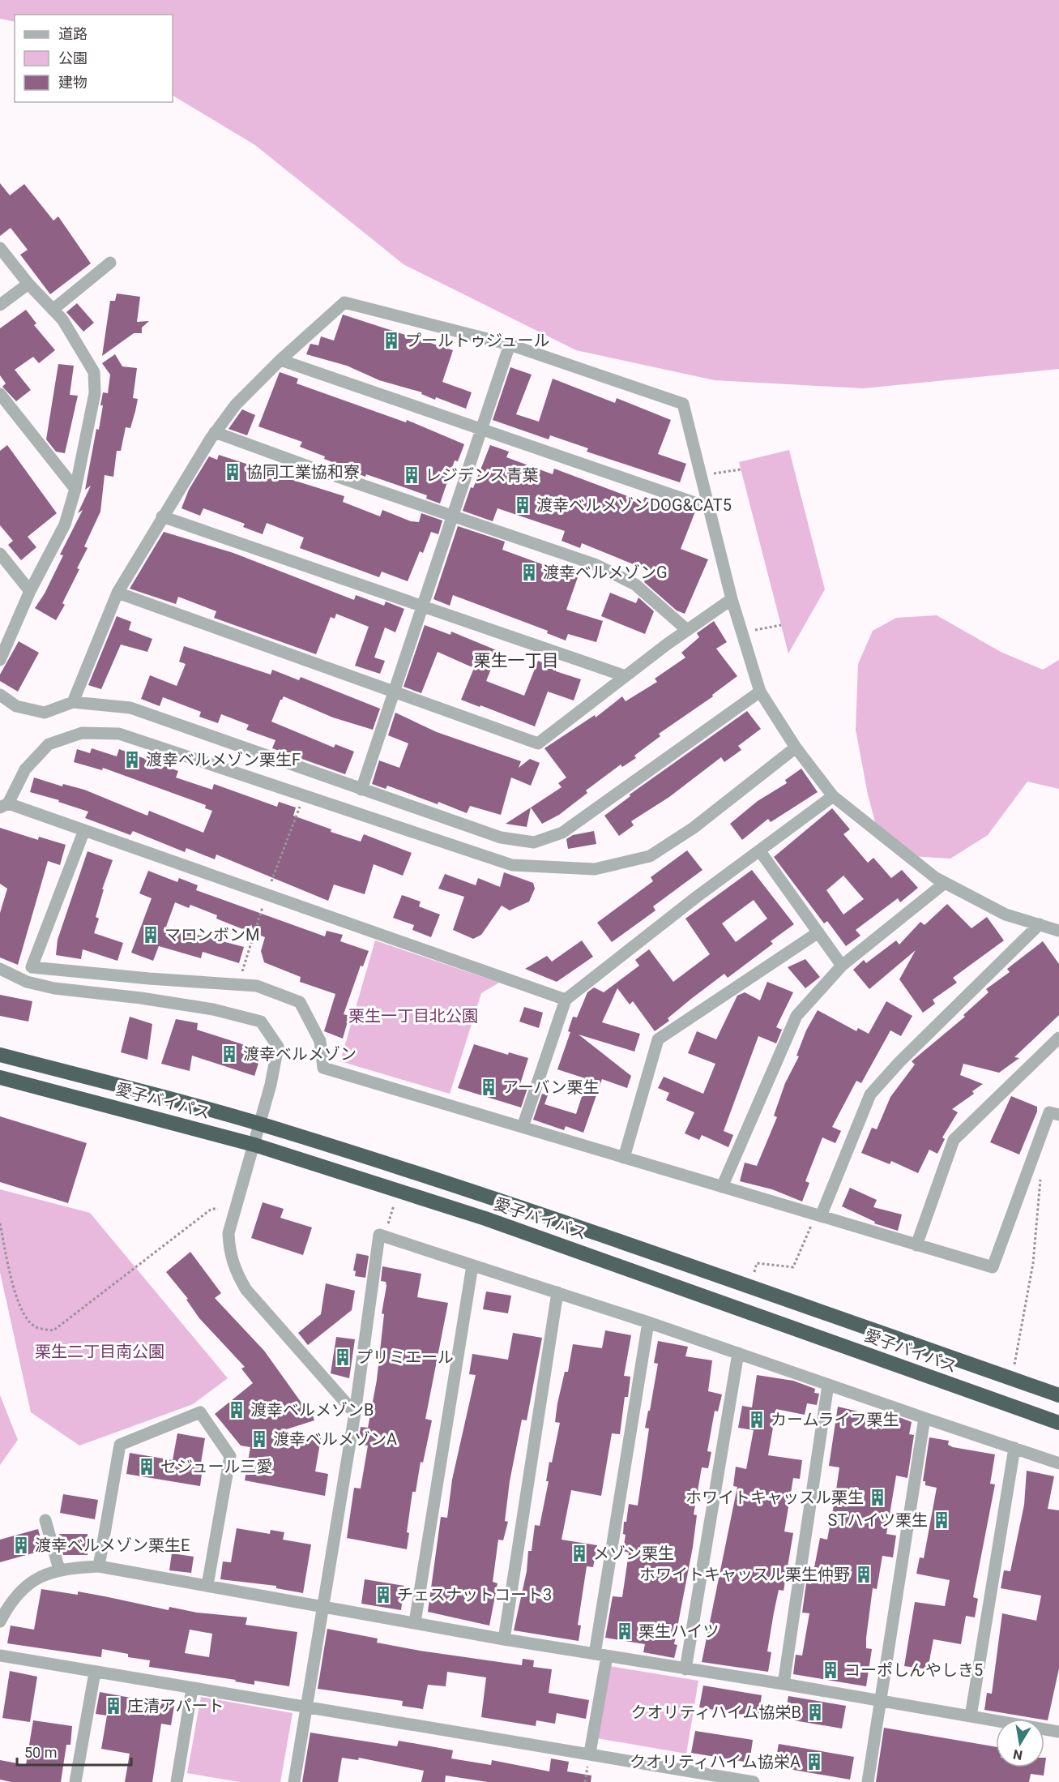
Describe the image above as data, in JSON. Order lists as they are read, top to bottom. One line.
{"streets":{"highway":["愛子バイパス"]},"districts":["栗生一丁目"],"parks":["栗生一丁目北公園","栗生二丁目南公園"],"places":{"building":["プールトゥジュール","協同工業協和寮","レジデンス青葉","渡幸ベルメゾンDOG&CAT5","渡幸ベルメゾンG","渡幸ベルメゾン栗生F","マロンボンM","渡幸ベルメゾン","アーバン栗生","プリミエール","渡幸ベルメゾンB","カームライフ栗生","渡幸ベルメゾンA","セジュール三愛","ホワイトキャッスル栗生","STハイツ栗生","渡幸ベルメゾン栗生E","メゾン栗生","ホワイトキャッスル栗生仲野","チェスナットコート3","栗生ハイツ","コーポしんやしき5","庄清アパート","クオリティハイム協栄B","クオリティハイム協栄A"]},"legend":["道路","公園","建物"],"scale_bar":"50 m","north":"bottom"}
